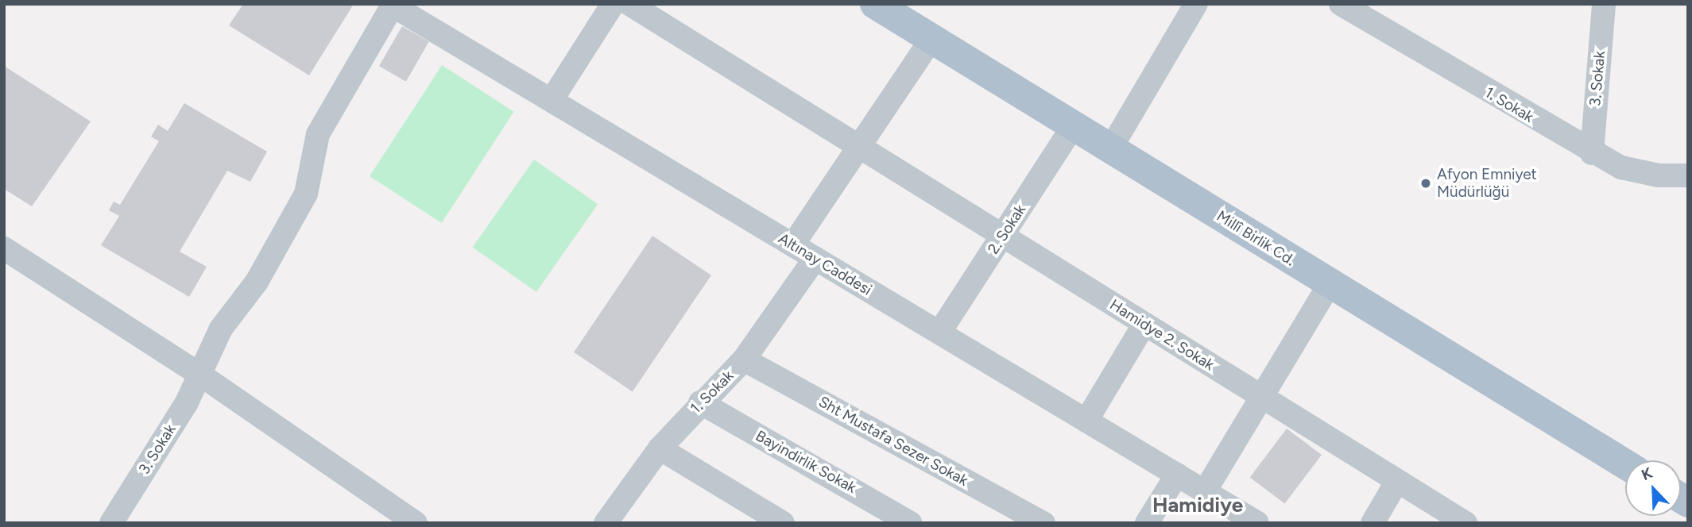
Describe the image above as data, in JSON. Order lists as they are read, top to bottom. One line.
{"streets":{"main road":["Millî Birlik Cd."],"street":["3. Sokak","1. Sokak","2. Sokak","Altınay Caddesi","Hamidye 2. Sokak","Sht Mustafa Sezer Sokak","Bayindirlik Sokak"]},"crossings":[["3. Sokak","1. Sokak"],["3. Sokak","Altınay Caddesi"],["1. Sokak","Altınay Caddesi"],["1. Sokak","Sht Mustafa Sezer Sokak"],["1. Sokak","Bayindirlik Sokak"],["2. Sokak","Millî Birlik Cd."],["2. Sokak","Altınay Caddesi"],["2. Sokak","Hamidye 2. Sokak"]],"districts":["Hamidiye"],"places":["Afyon Emniyet Müdürlüğü"],"north":"top left"}
